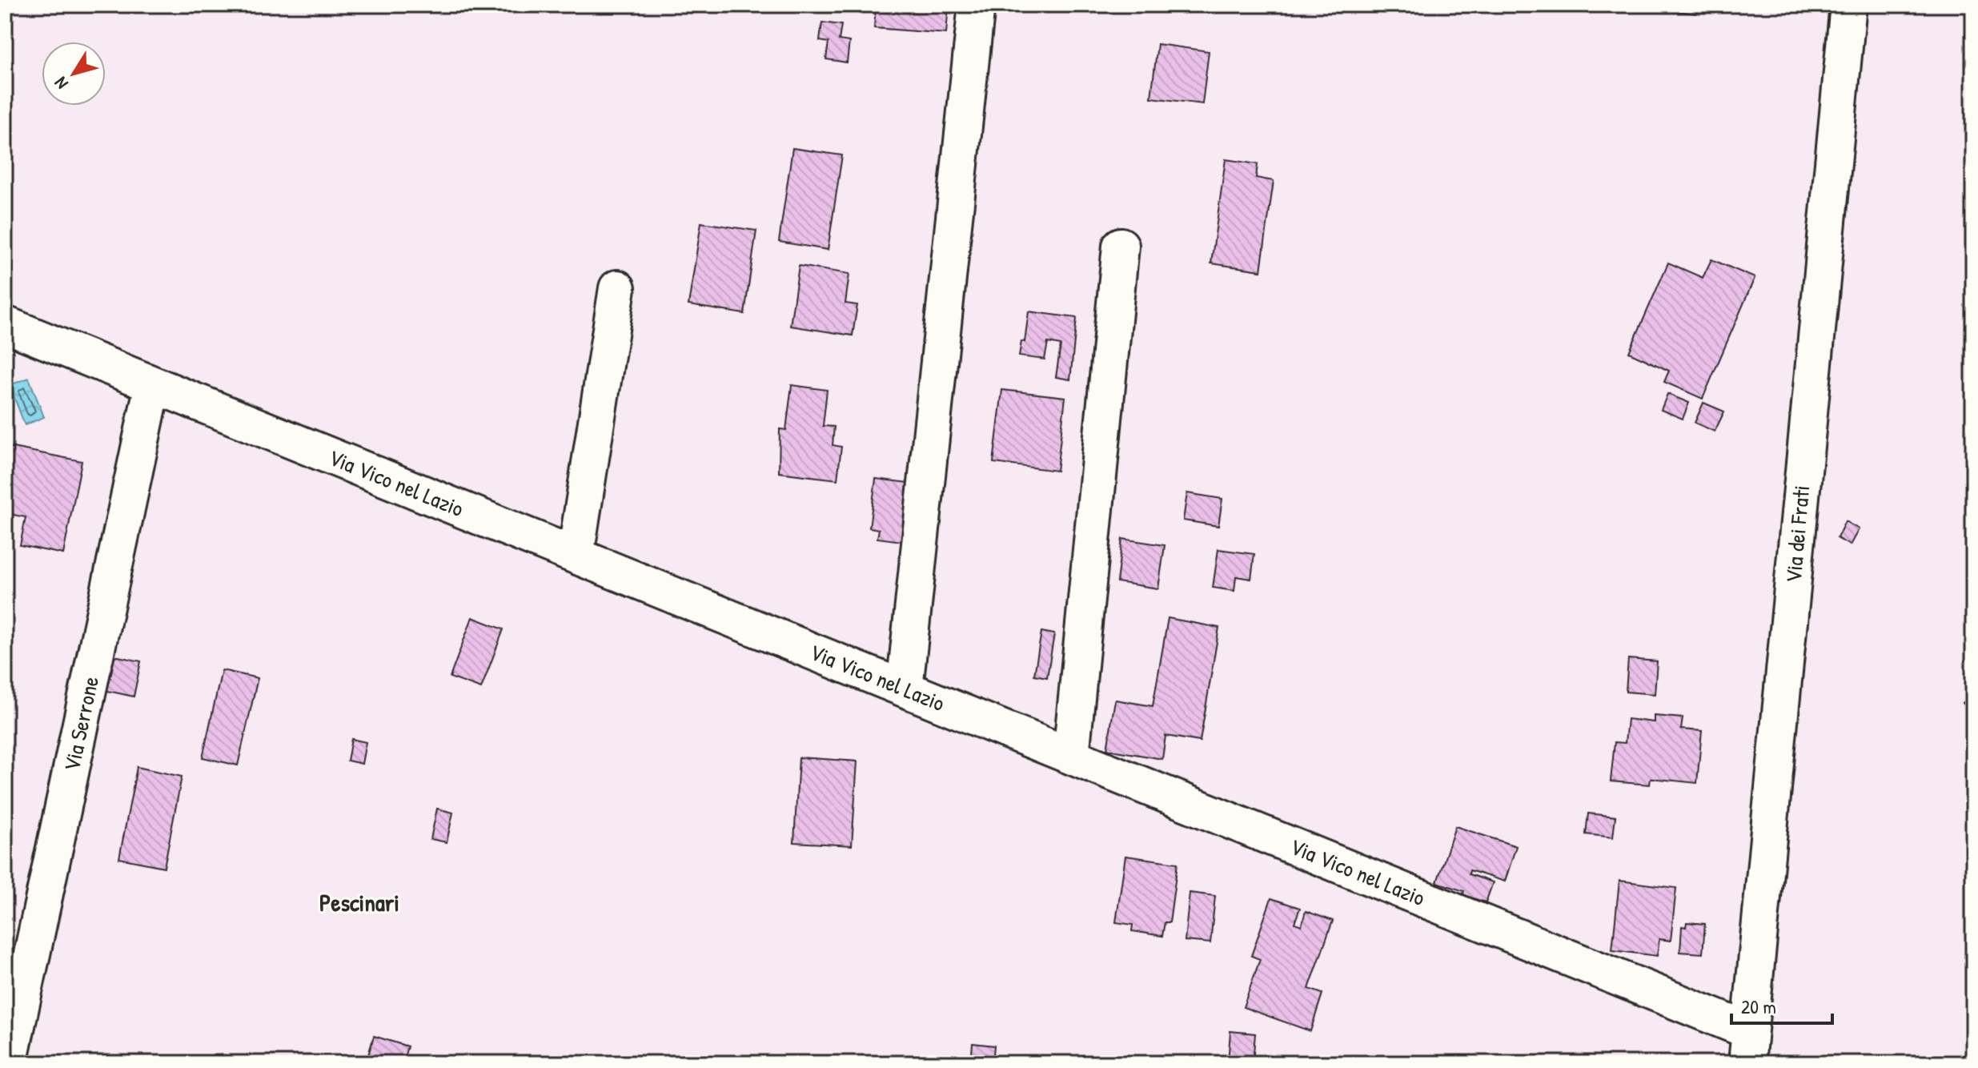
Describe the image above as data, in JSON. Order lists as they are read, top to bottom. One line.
{"streets":{"street":["Via Vico nel Lazio","Via dei Frati","Via Serrone"]},"crossings":[["Via Vico nel Lazio","Via dei Frati"],["Via Vico nel Lazio","Via Serrone"]],"districts":["Pescinari"],"scale_bar":"20 m","north":"bottom left"}
